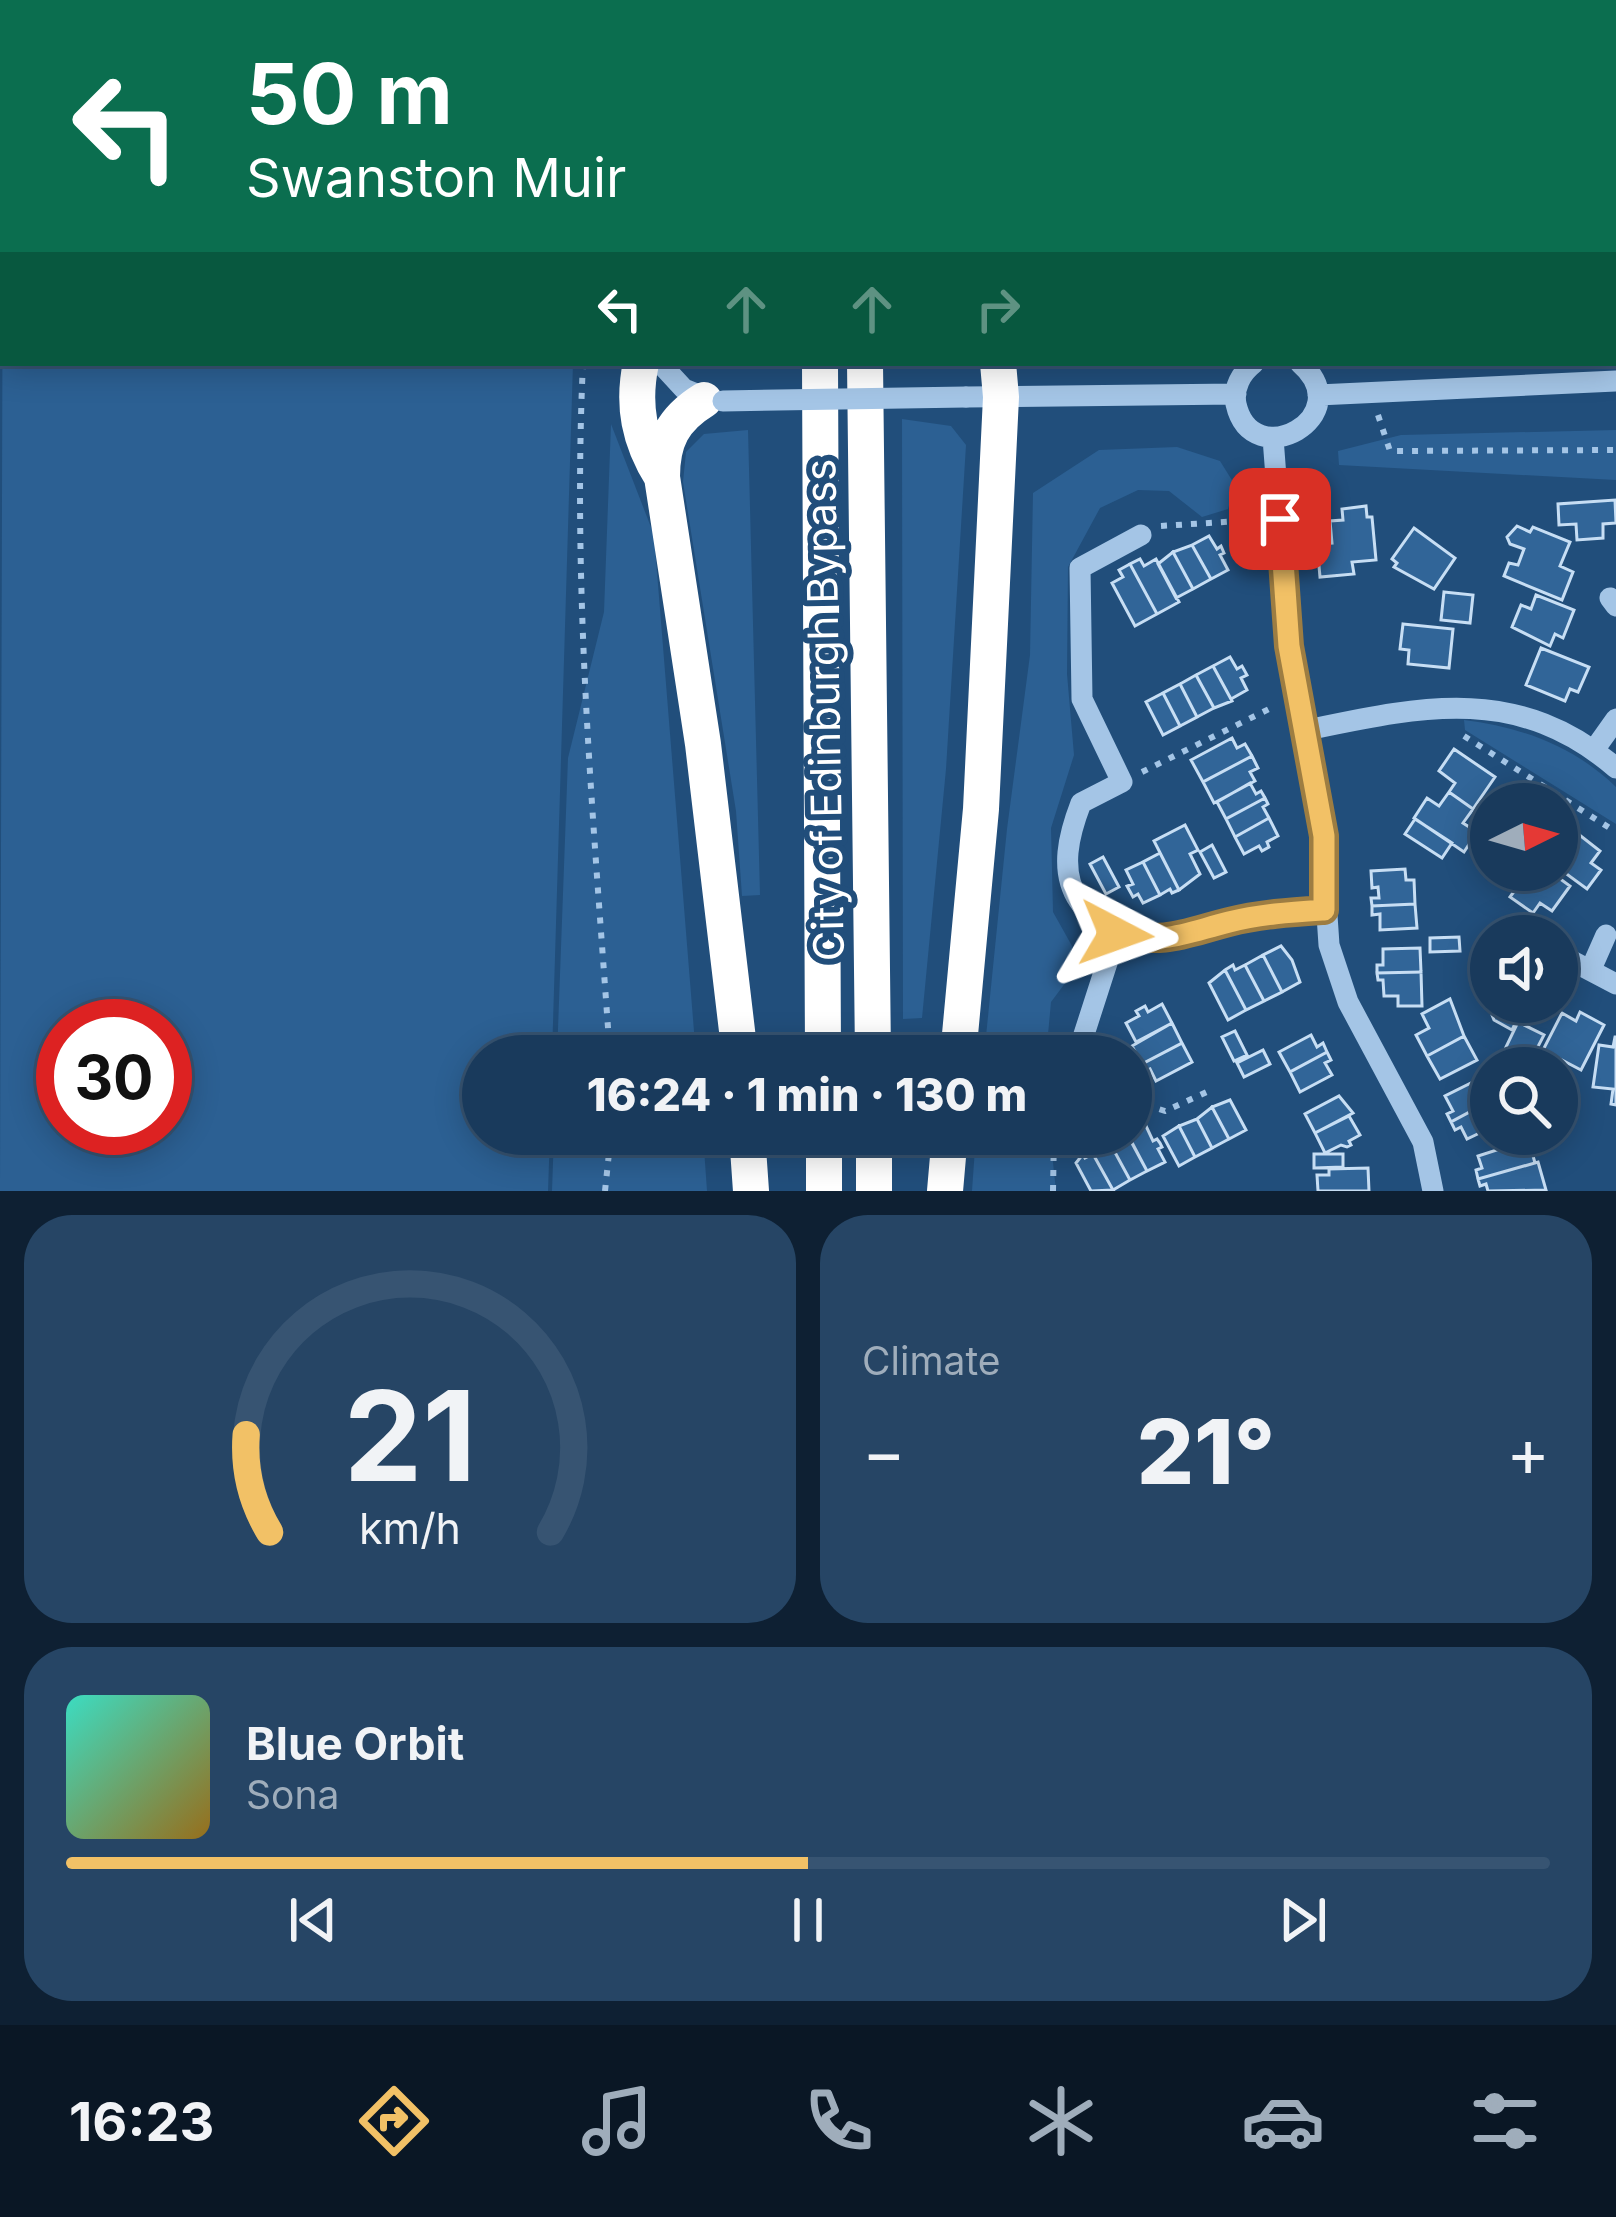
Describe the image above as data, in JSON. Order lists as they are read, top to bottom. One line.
{"streets":{"highway":["City of Edinburgh Bypass"]},"north":"right","page":{"turn":["50 m","Swanston Muir"],"limit":"30","trip":"16:24 · 1 min · 130 m","tile":"Climate","heat":["−","21°","+"],"song":["Blue Orbit","Sona"],"tabs":"16:23","gauge":["21","km/h"]}}
